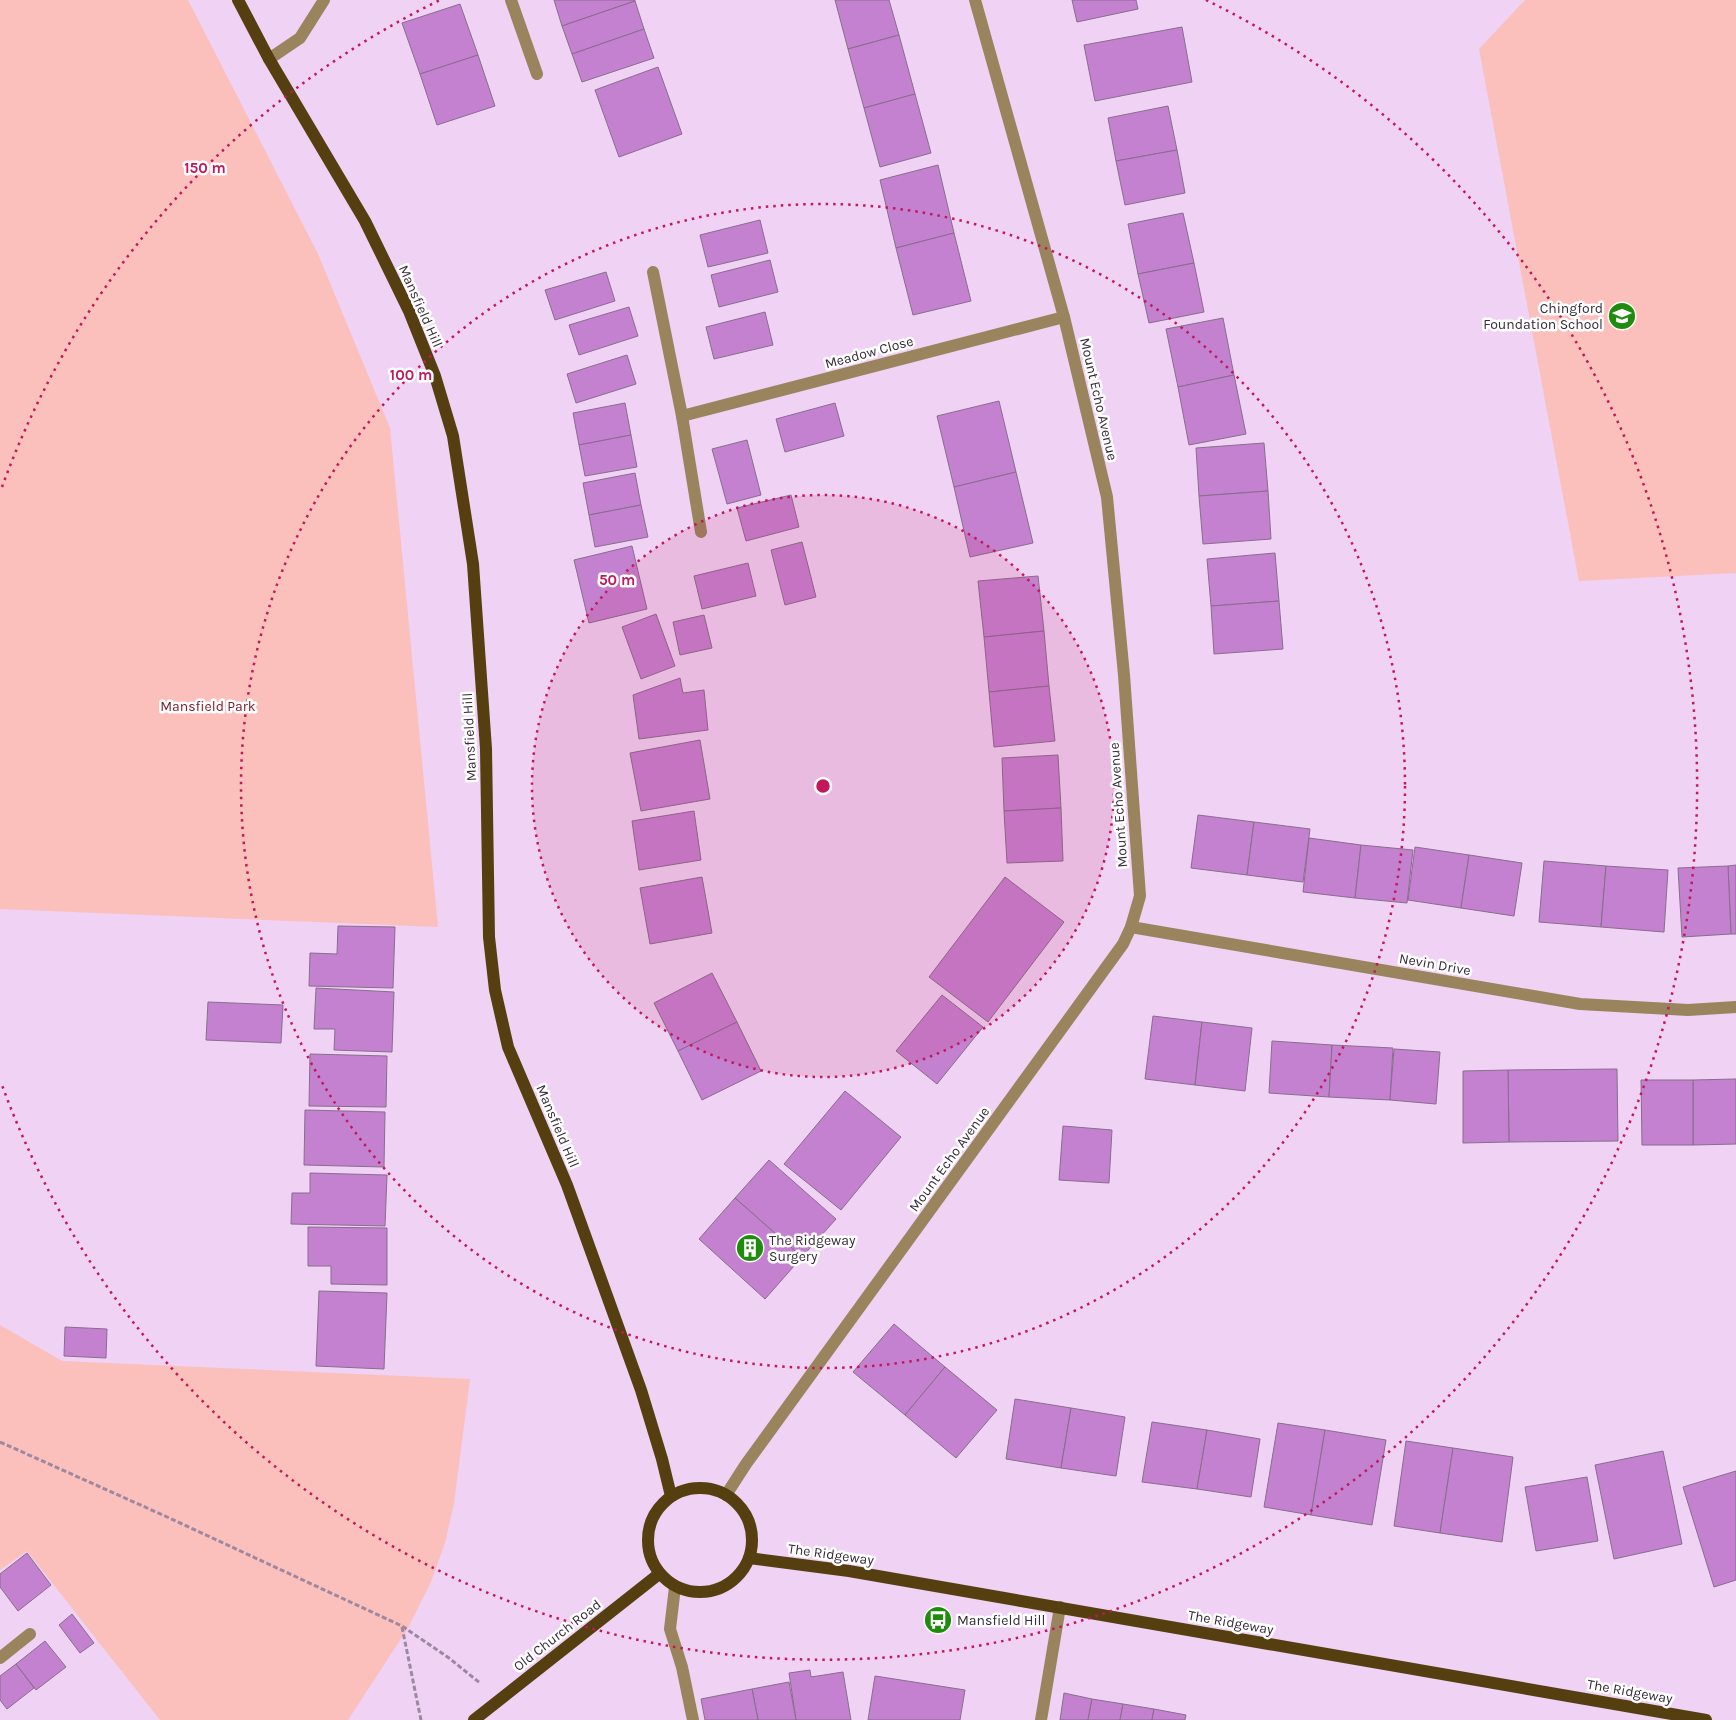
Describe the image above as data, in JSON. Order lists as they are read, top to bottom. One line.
{"streets":{"main road":["Mansfield Hill","The Ridgeway","Old Church Road"],"street":["Meadow Close","Mount Echo Avenue","Nevin Drive"]},"crossings":[["Mansfield Hill","Mount Echo Avenue"],["Mansfield Hill","The Ridgeway"],["Mansfield Hill","Old Church Road"],["Meadow Close","Mount Echo Avenue"],["Mount Echo Avenue","Nevin Drive"],["Mount Echo Avenue","The Ridgeway"],["Mount Echo Avenue","Old Church Road"],["The Ridgeway","Old Church Road"]],"parks":["Mansfield Park"],"places":{"school or university":["Chingford Foundation School"],"building":["The Ridgeway Surgery"],"bus stop":["Mansfield Hill"]},"rings":["150 m","100 m","50 m"]}
